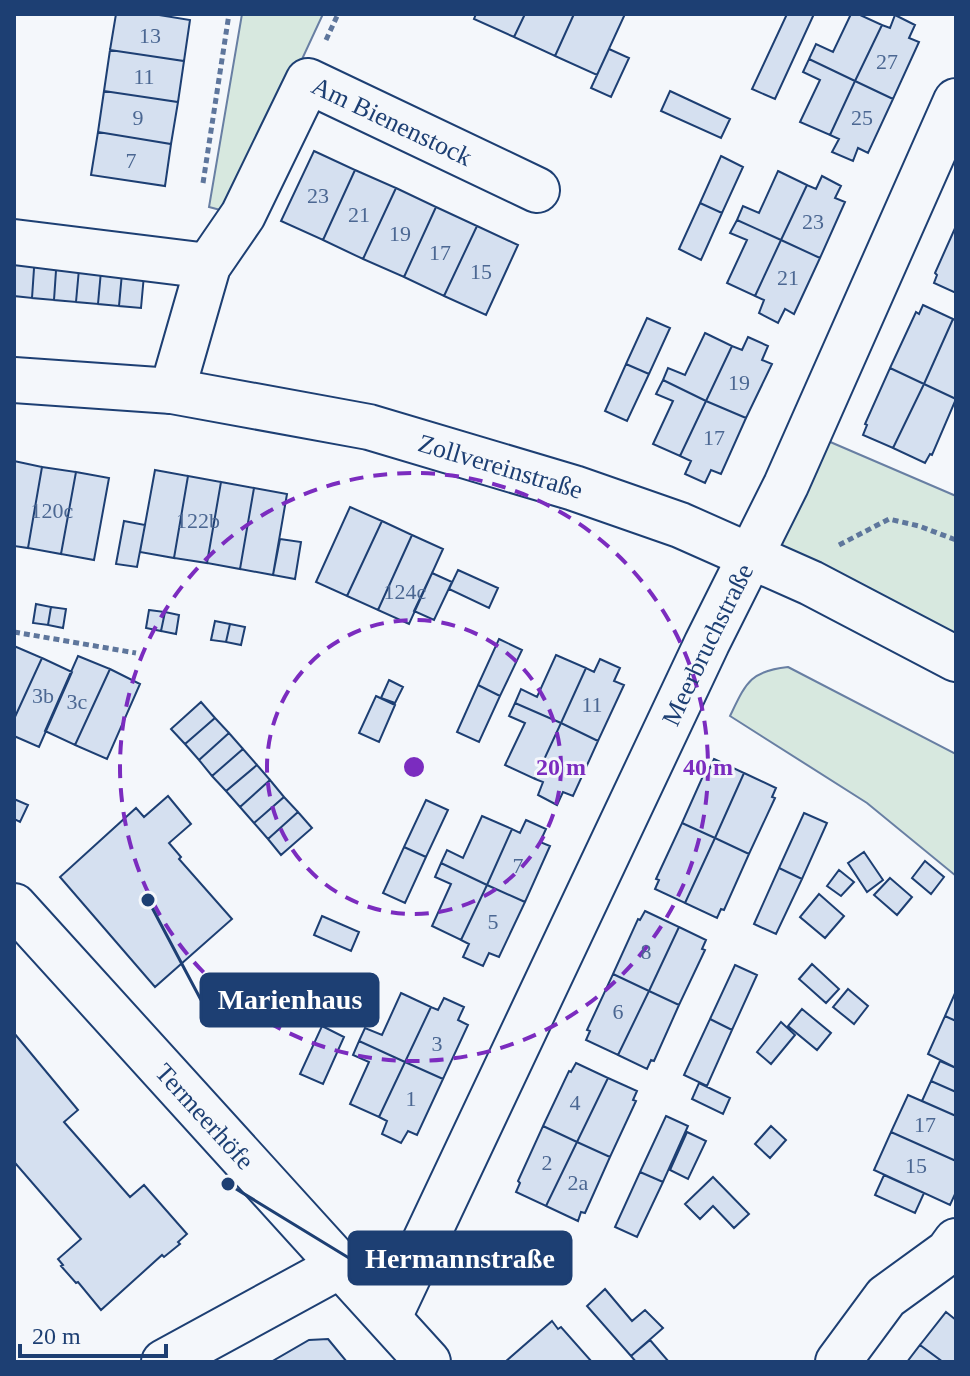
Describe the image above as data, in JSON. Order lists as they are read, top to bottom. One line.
{"streets":{"street":["Am Bienenstock","Zollvereinstraße","Meerbruchstraße","Termeerhöfe"]},"crossings":[["Am Bienenstock","Zollvereinstraße"],["Zollvereinstraße","Meerbruchstraße"],["Meerbruchstraße","Termeerhöfe"]],"places":["Marienhaus","Hermannstraße"],"house_numbers":["13","27","11","9","25","7","23","21","23","19","17","15","21","19","17","120c","122b","124c","3b","3c","11","7","5","8","6","3","1","4","17","2","15","2a"],"scale_bar":"20 m","rings":["20 m","40 m"]}
